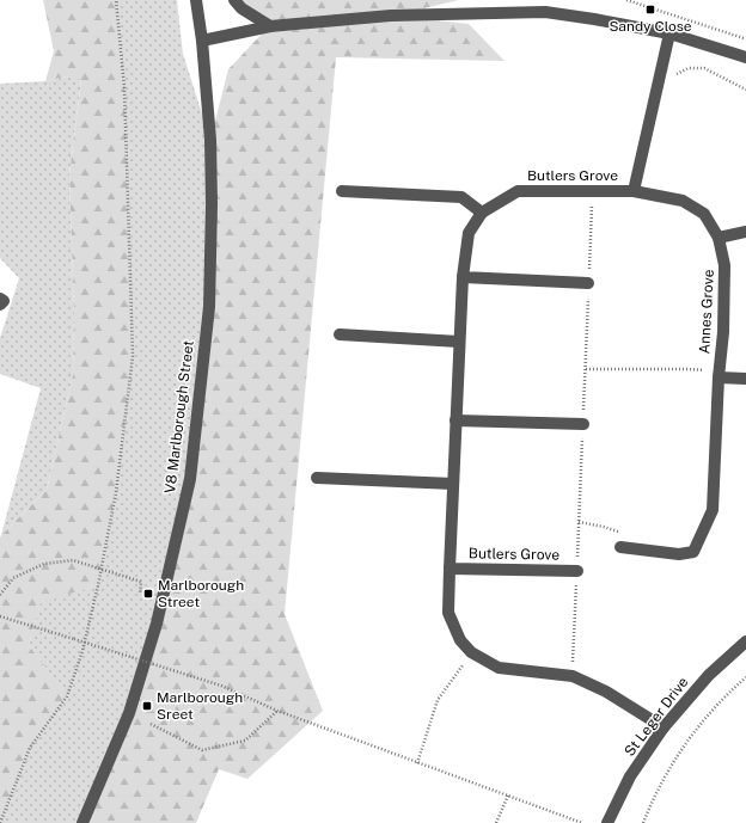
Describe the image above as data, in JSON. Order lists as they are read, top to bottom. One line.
{"streets":{"street":["Butlers Grove","Annes Grove","V8 Marlborough Street","St Leger Drive"]},"crossings":[["Butlers Grove","Annes Grove"],["Butlers Grove","St Leger Drive"]],"places":{"transit":["Sandy Close","Marlborough Street","Marlborough Sreet"]}}
